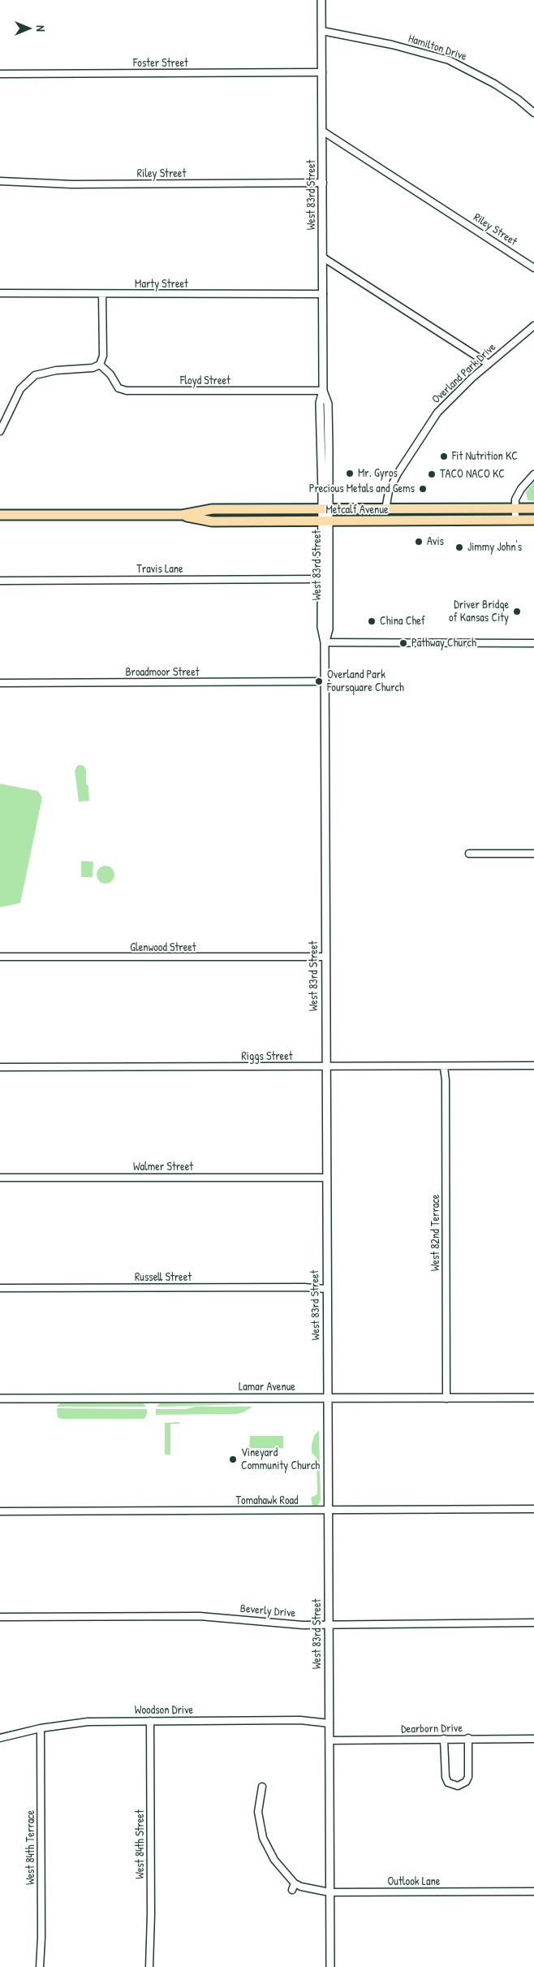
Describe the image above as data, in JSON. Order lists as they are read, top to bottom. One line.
{"streets":{"main road":["Metcalf Avenue"],"street":["Hamilton Drive","Foster Street","Riley Street","West 83rd Street","Marty Street","Overland Park Drive","Floyd Street","Travis Lane","Broadmoor Street","Glenwood Street","Riggs Street","Walmer Street","West 82nd Terrace","Russell Street","Lamar Avenue","Tomahawk Road","Beverly Drive","Woodson Drive","Dearborn Drive","West 84th Street","West 84th Terrace","Outlook Lane"]},"crossings":[["Hamilton Drive","West 83rd Street"],["Foster Street","West 83rd Street"],["Riley Street","West 83rd Street"],["West 83rd Street","Marty Street"],["West 83rd Street","Floyd Street"],["West 83rd Street","Metcalf Avenue"],["West 83rd Street","Travis Lane"],["West 83rd Street","Broadmoor Street"],["West 83rd Street","Glenwood Street"],["West 83rd Street","Riggs Street"],["West 83rd Street","Walmer Street"],["West 83rd Street","Russell Street"],["West 83rd Street","Lamar Avenue"],["West 83rd Street","Tomahawk Road"],["West 83rd Street","Beverly Drive"],["West 83rd Street","Woodson Drive"],["West 83rd Street","Dearborn Drive"],["West 83rd Street","Outlook Lane"],["Overland Park Drive","Metcalf Avenue"],["Riggs Street","West 82nd Terrace"],["West 82nd Terrace","Lamar Avenue"],["Woodson Drive","West 84th Street"],["Woodson Drive","West 84th Terrace"]],"places":["Fit Nutrition KC","Mr. Gyros","TACO NACO KC","Precious Metals and Gems","Avis","Jimmy John's","Driver Bridge of Kansas City","China Chef","Pathway Church","Overland Park Foursquare Church","Vineyard Community Church"],"north":"right"}
